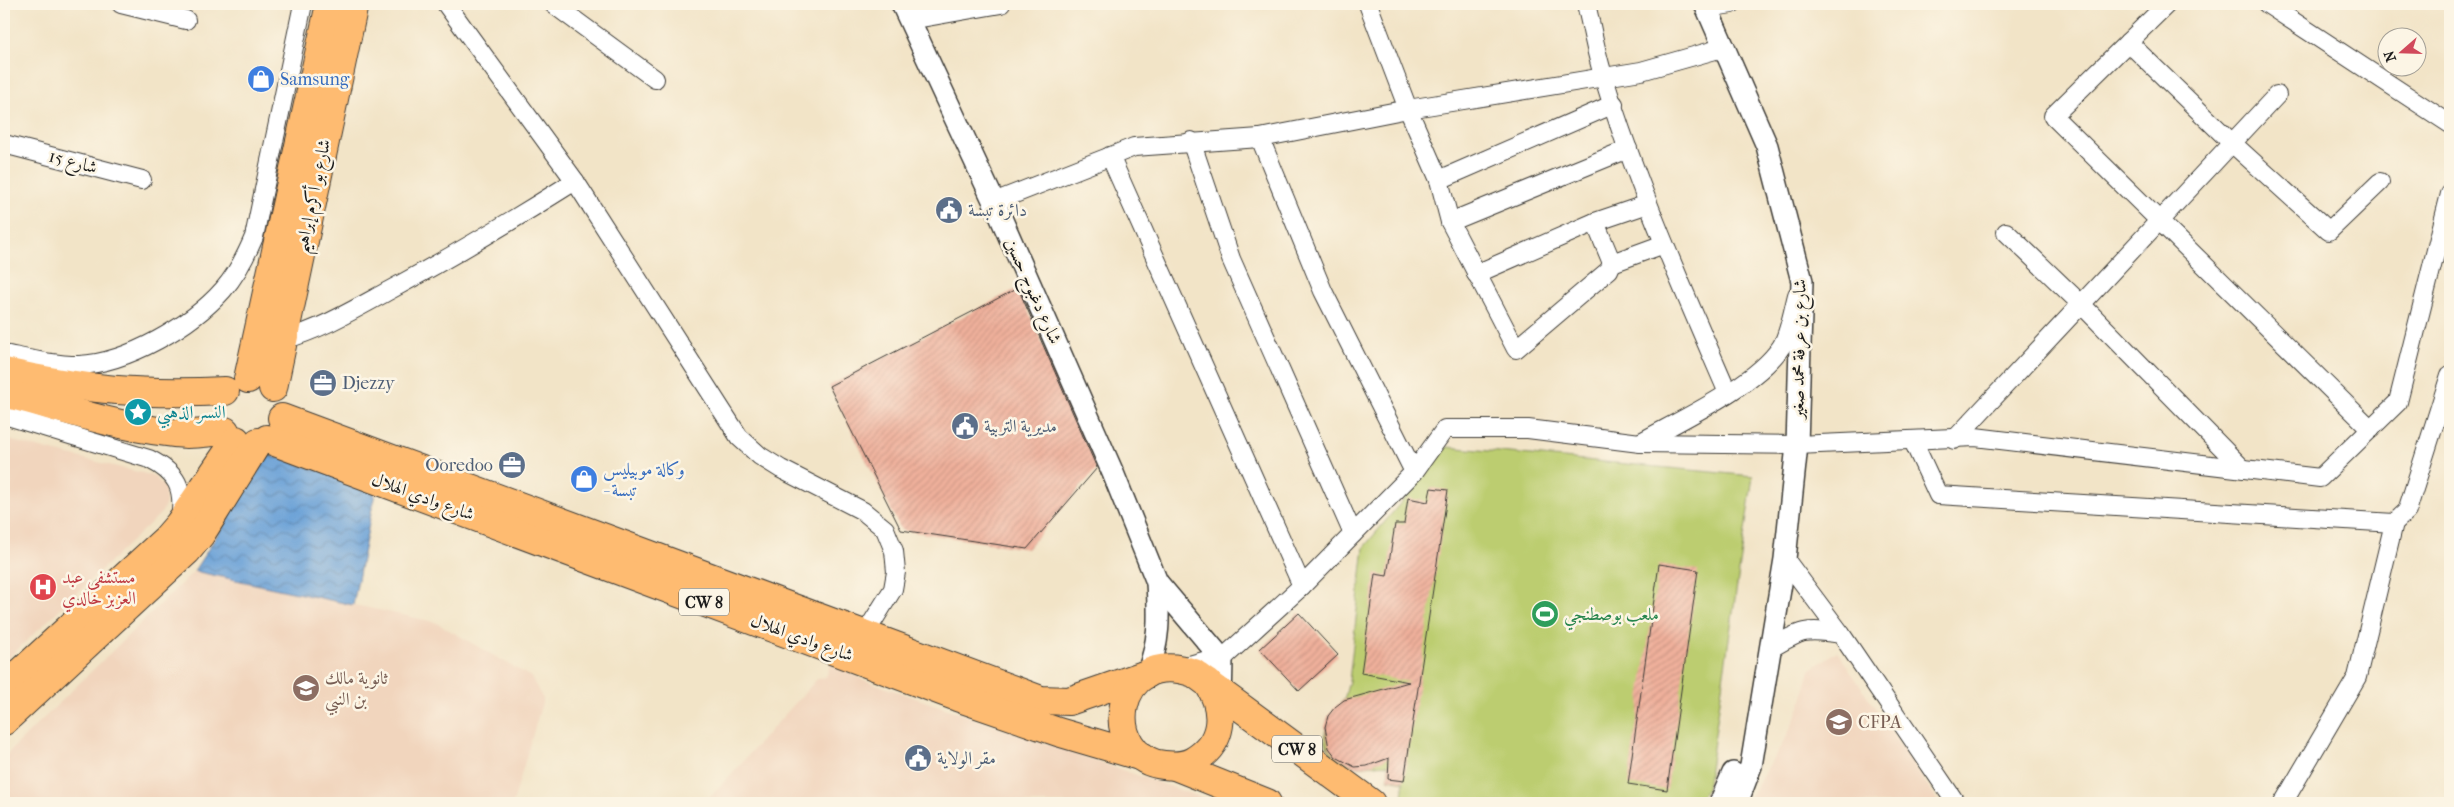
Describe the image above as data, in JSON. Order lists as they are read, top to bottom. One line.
{"streets":{"main road":["شارع بو أكرم إبراهيم","شارع وادي الهلال","CW 8"],"street":["شارع 15","شارع دغبوج حسين","شارع بن عرفة محمد صغير"]},"crossings":[["شارع بو أكرم إبراهيم","شارع وادي الهلال"],["شارع وادي الهلال","CW 8"]],"places":{"shop":["Samsung","وكالة موبيليس - تبسة"],"public building":["دائرة تبسة","مديرية التربية","مقر الولاية"],"office":["Djezzy","Ooredoo"],"place":["النسر الذهبي"],"hospital":["مستشفى عبد العزبز خالدي"],"sports":["ملعب بوصطنجي"],"school or university":["ثانوية مالك بن النبي","CFPA"]},"north":"left"}
